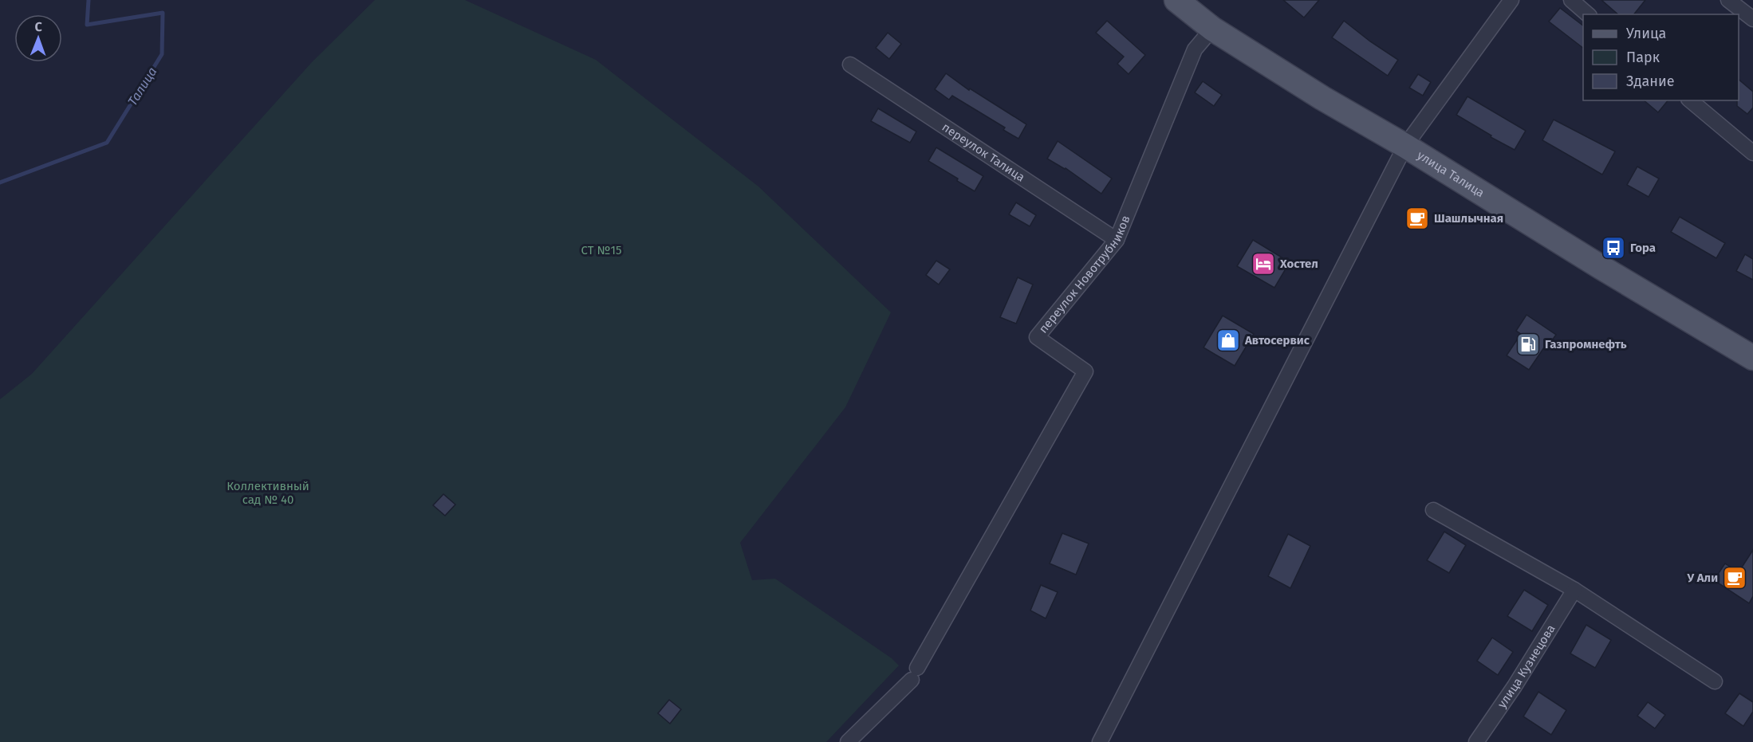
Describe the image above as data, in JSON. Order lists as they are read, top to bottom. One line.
{"streets":{"main road":["улица Талица"],"street":["переулок Талица","переулок Новотрубников","улица Кузнецова"]},"crossings":[["переулок Талица","переулок Новотрубников"],["улица Талица","переулок Новотрубников"]],"water":["Талица"],"parks":["СТ №15","Коллективный сад № 40"],"places":{"cafe":["Шашлычная","У Али"],"bus stop":["Гора"],"hotel":["Хостел"],"shop":["Автосервис"],"fuel station":["Газпромнефть"]},"legend":["Улица","Парк","Здание"],"north":"top"}
